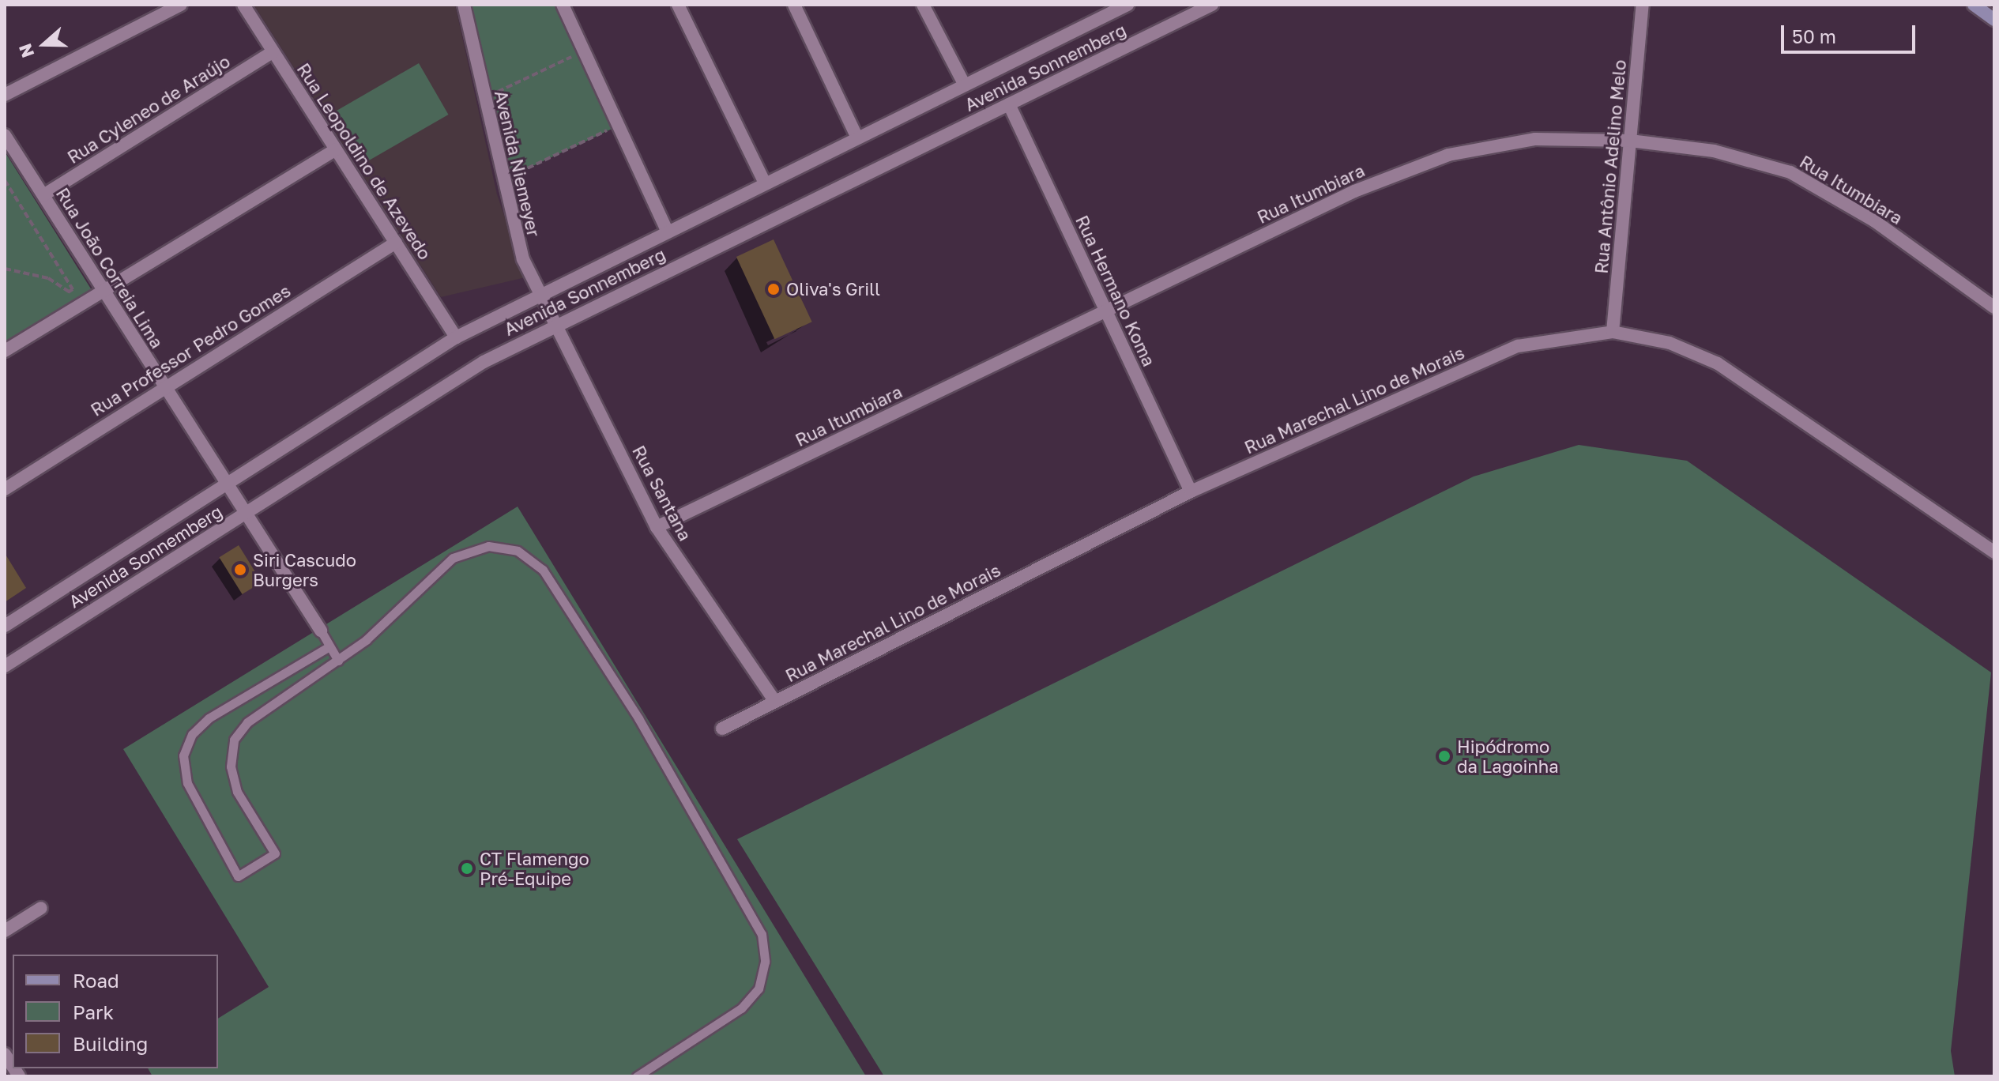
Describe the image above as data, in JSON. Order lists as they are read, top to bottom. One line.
{"streets":{"street":["Avenida Sonnemberg","Rua Cyleneo de Araújo","Rua Leopoldino de Azevedo","Avenida Niemeyer","Rua Antônio Adelino Melo","Rua Itumbiara","Rua João Correia Lima","Rua Hermano Koma","Rua Professor Pedro Gomes","Rua Marechal Lino de Morais","Rua Santana"]},"crossings":[["Avenida Sonnemberg","Rua Leopoldino de Azevedo"],["Avenida Sonnemberg","Avenida Niemeyer"],["Avenida Sonnemberg","Rua João Correia Lima"],["Avenida Sonnemberg","Rua Hermano Koma"],["Avenida Sonnemberg","Rua Santana"],["Rua Cyleneo de Araújo","Rua Leopoldino de Azevedo"],["Rua Cyleneo de Araújo","Rua João Correia Lima"],["Rua Leopoldino de Azevedo","Rua Professor Pedro Gomes"],["Avenida Niemeyer","Rua Santana"],["Rua Antônio Adelino Melo","Rua Itumbiara"],["Rua Antônio Adelino Melo","Rua Marechal Lino de Morais"],["Rua Itumbiara","Rua Hermano Koma"],["Rua Itumbiara","Rua Santana"],["Rua João Correia Lima","Rua Professor Pedro Gomes"],["Rua Hermano Koma","Rua Marechal Lino de Morais"],["Rua Marechal Lino de Morais","Rua Santana"]],"places":["Oliva's Grill","Siri Cascudo Burgers","Hipódromo da Lagoinha","CT Flamengo Pré-Equipe"],"legend":["Road","Park","Building"],"scale_bar":"50 m","north":"left"}
